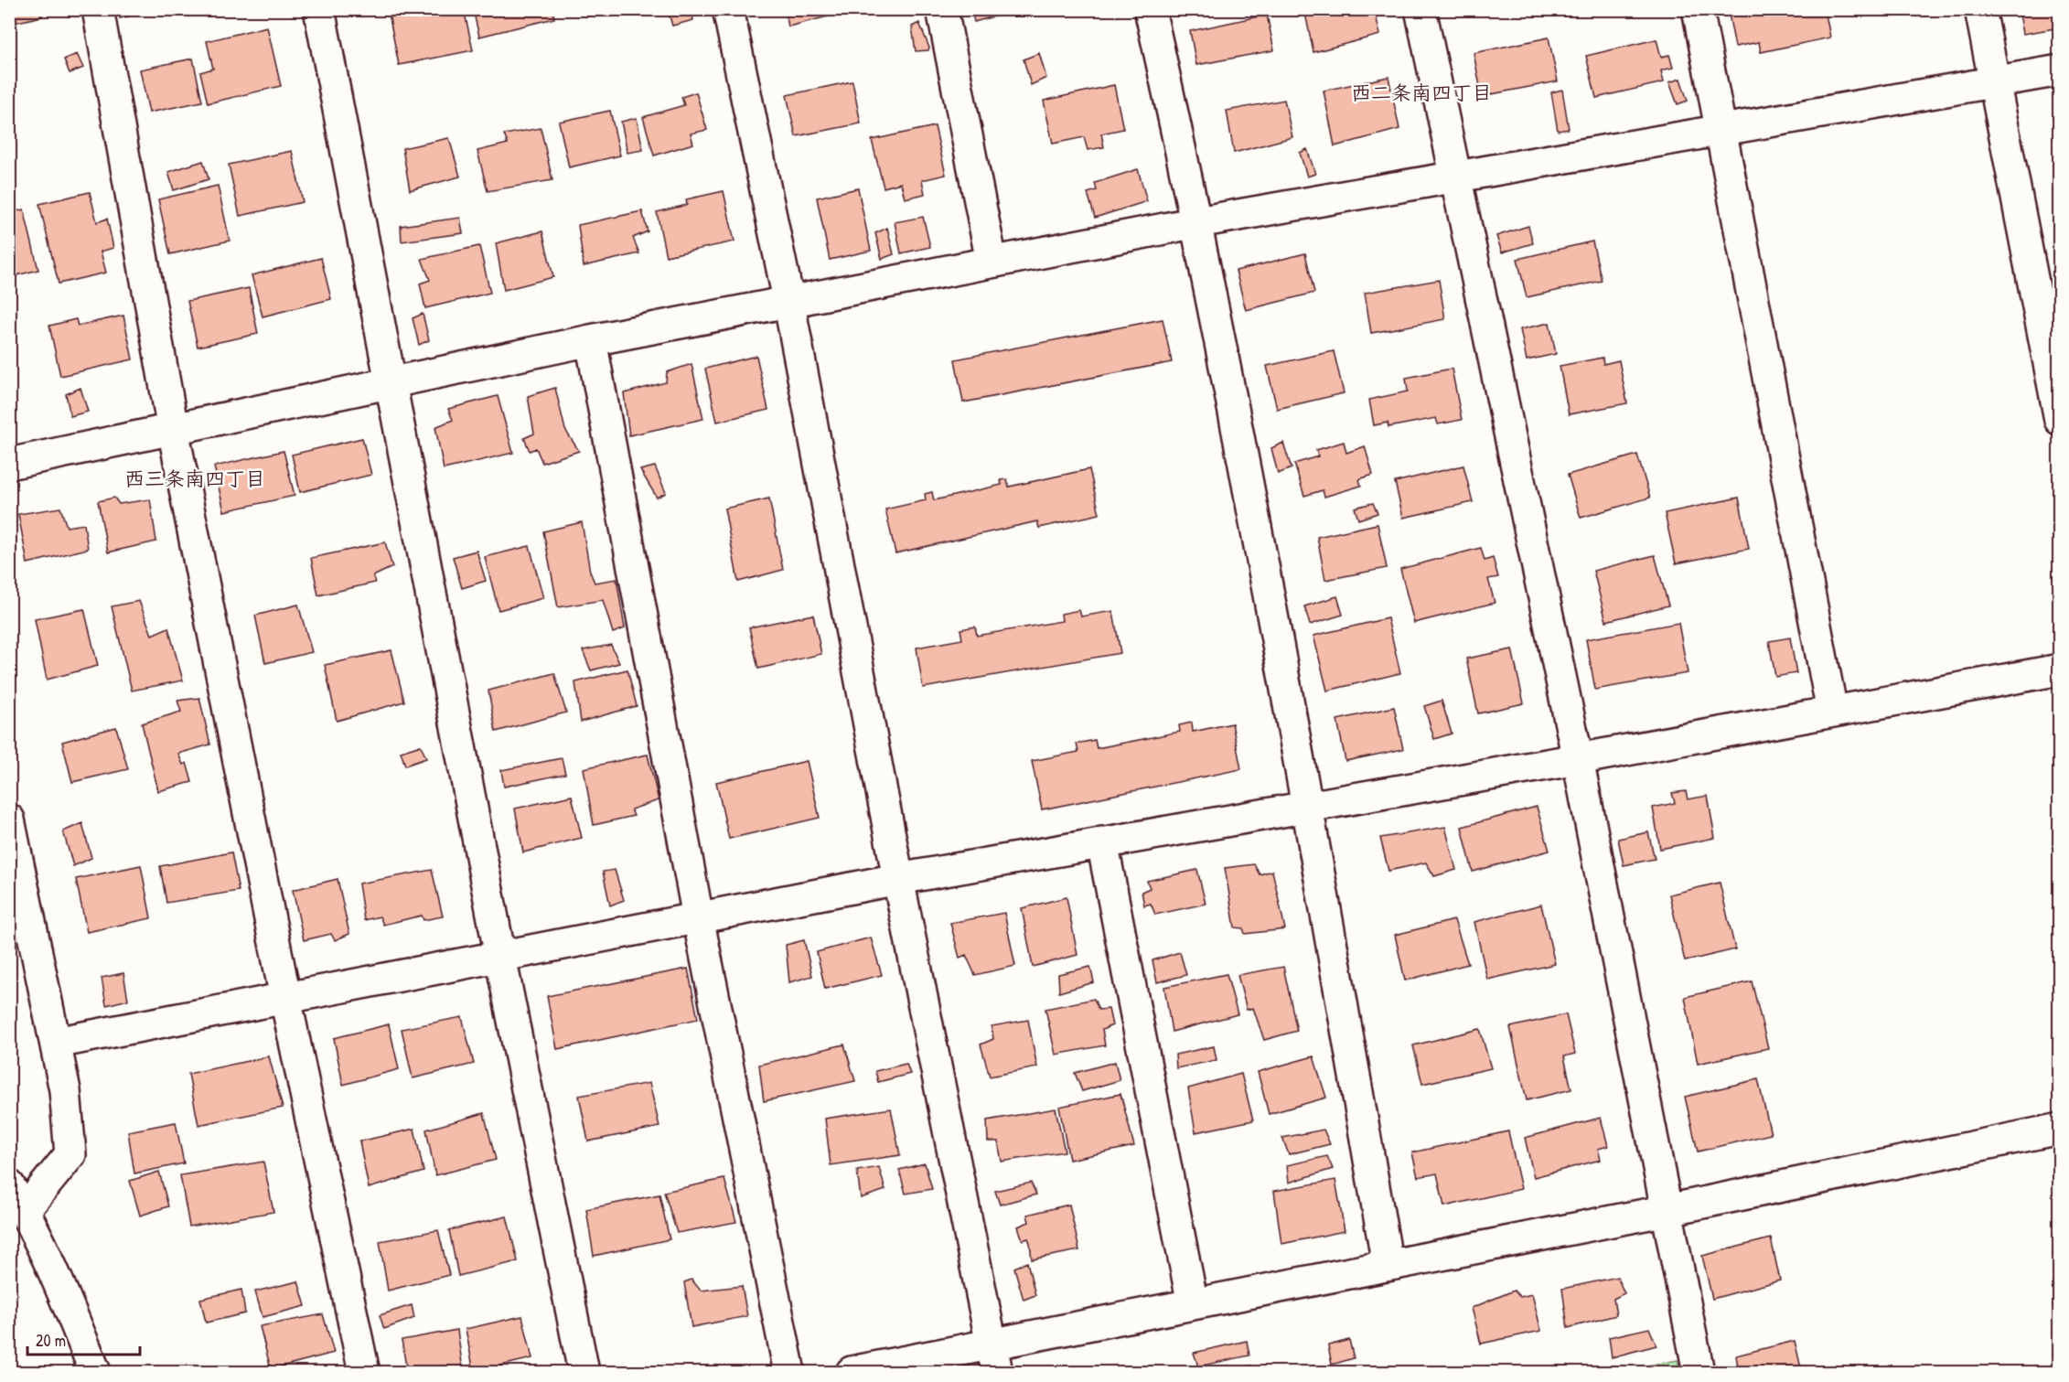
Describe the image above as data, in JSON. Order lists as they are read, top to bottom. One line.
{"districts":["西二条南四丁目","西三条南四丁目"],"scale_bar":"20 m"}
